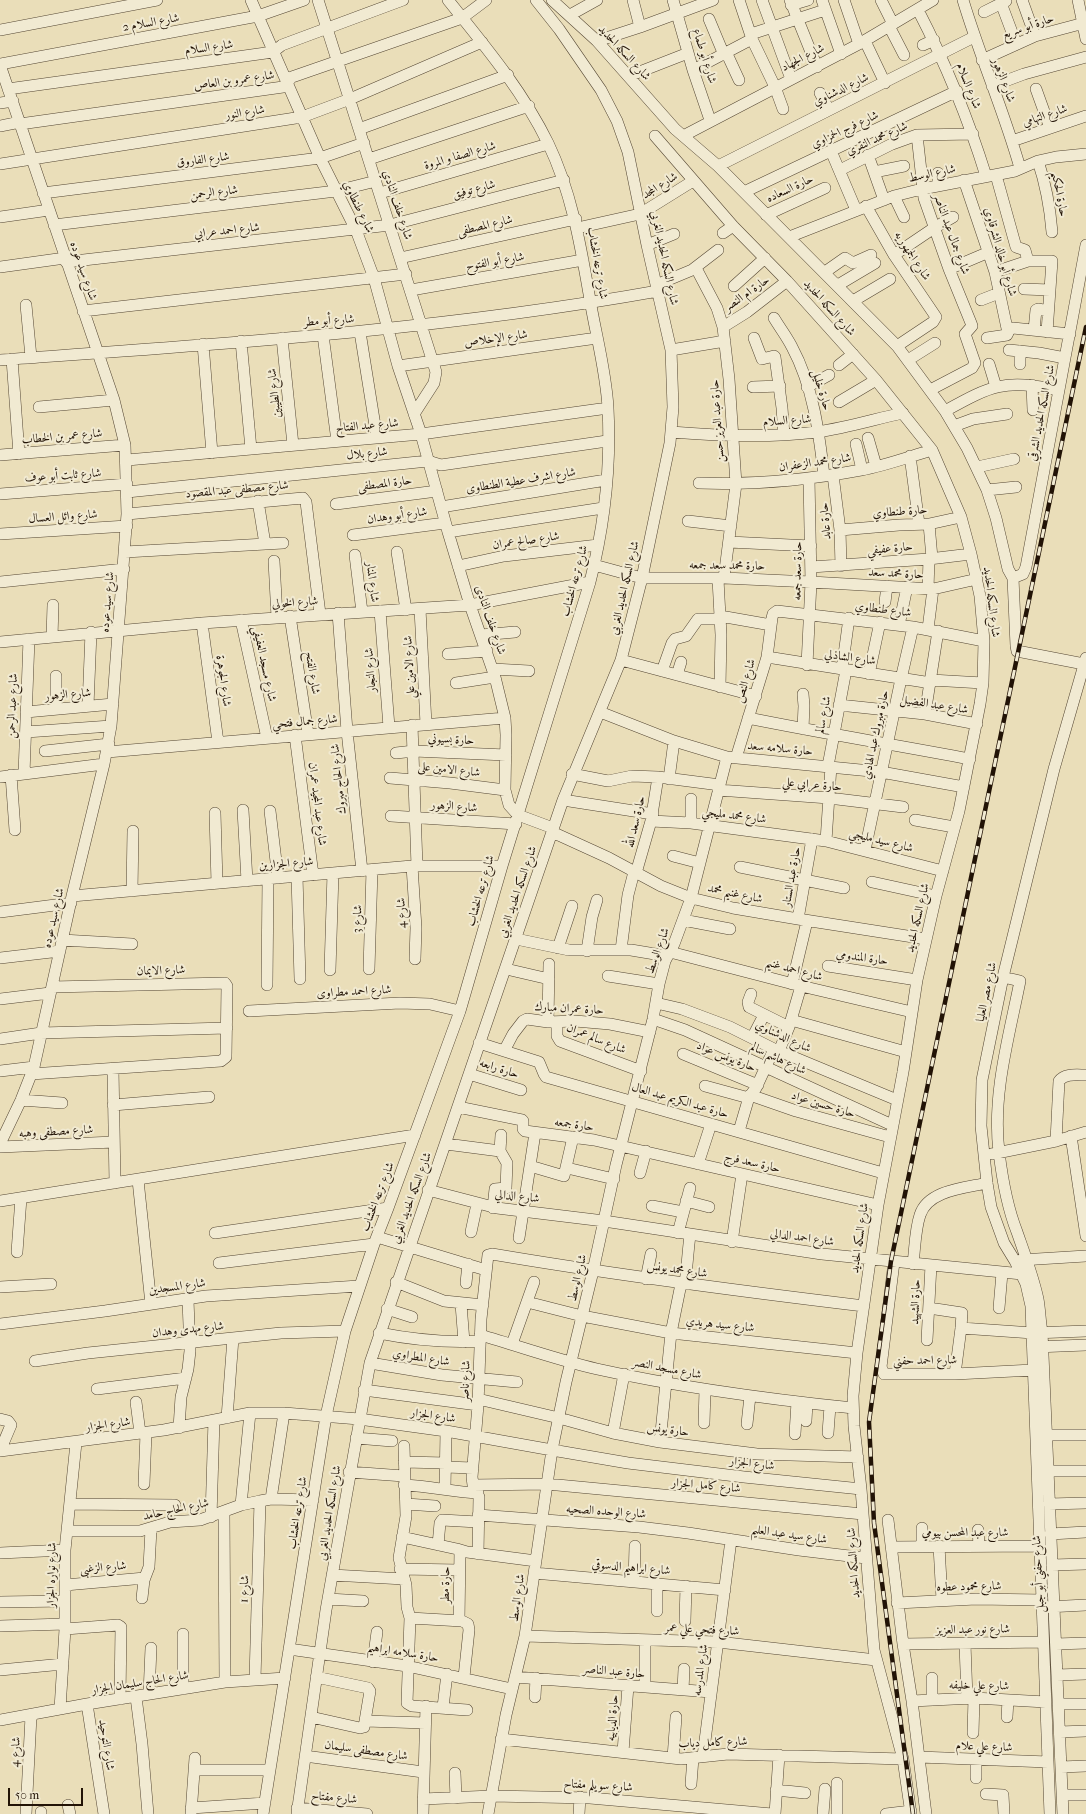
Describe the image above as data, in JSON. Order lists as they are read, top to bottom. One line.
{"streets":{"street":["شارع السلام 2","حارة أبو سريع","شارع السلام","شارع السكه الحديد","شارع أبو طماع","شارع الجهاد","شارع الزهور","شارع عمرو بن العاص","شارع الدشناوي","شارع النور","شارع التهامي","شارع فرج الحمزاوي","شارع محمد النقري","شارع الصفا و المروة","شارع الفاروق","شارع الوسط","شارع المجد","حارة السعاده","شارع توفيق","شارع الرحمن","حارة الحكيم","شارع خلف النادي","شارع طنطاوي","شارع المصطفى","شارع احمد عرابي","شارع جمال عبد الناصر","شارع أبو خالد الشرقاوي","شارع الجمهوريه","شارع السكه الحديد الغربي","شارع أبو الفتوح","شارع ترعه الخشاب","شارع سيد عوده","حارة ام النصر","شارع أبو مطر","شارع الإخلاص","حارة خليل","شارع الطيبين","شارع السكه الحديد الشرقي","حارة عبد العزيز حسن","شارع عبد الفتاح","شارع عمر بن الخطاب","شارع بلال","شارع محمد الزعفران","شارع ثابت أبو عوف","شارع اشرف عطية الطنطاوى","حارة المصطفى","شارع مصطفى عبد المقصود","حارة طنطاوي","شارع أبو وهدان","شارع وائل العسال","حارة عابد","شارع صالح عمران","حارة عفيفي","حارة محمد سعد جمعه","حارة سعد جمعه","حارة محمد سعد","شارع المنار","شارع الخولي","شارع خلف النادى","شارع الشاذلي","شارع مسجد العفيفي","شارع الامين علي","شارع النجار","شارع الفتح","شارع الجوهرة","شارع النص","شارع عبد الفضيل","شارع عبد الرحمن","شارع سالم","شارع جمال فتحي","حارة مبروك عبد الهادي","حارة بسيوني","حارة سلامه سعد","شارع الامين على","شارع الحاج مبروك","حارة عرابي علي","شارع عبد المجيد عمران","شارع محمد مليجي","حارة سعد الله","شارع سيد مليجي","شارع الجزارين","حارة عبد الستار","شارع غنيم محمد","شارع 4","شارع 3","حارة المندومي","شارع احمد غنيم","شارع الايمان","شارع احمد مطراوى","شارع مصر العليا","حارة عمران مبارك","شارع سالم عمران","حارة يونس عواد","شارع هاشم سالم","حارة رابعه","حارة عبد الكريم عبد العال","حارة حسين عواد","حارة جمعه","شارع مصطفى وهبه","حارة سعد فرج","شارع الدالي","شارع احمد الدالي","شارع محمد يونس","شارع المسجدين","حارة الشهيد","شارع سيد هريدي","شارع مهدى وهدان","شارع المطراوي","شارع احمد حفني","شارع مسجد النصر","شارع ناصر","شارع الجزار","حارة يونس","شارع كامل الجزار","شارع الحاج حامد","شارع الوحده الصحيه","شارع عبد المحسن بيومي","شارع سيد عبد العليم","شارع الزغبى","شارع ابراهيم الدسوقي","شارع حفني أبو جبل","شارع نواره الجزار","حارة مطر","شارع محمود عطوه","شارع 1","شارع فتحي علي عمر","شارع نور عبد العزيز","حارة سلامه ابراهيم","شارع المدرسه","حارة عبد الناصر","شارع الحاج سليمان الجزار","شارع علي خليفه","حارة الديابيه","شارع كامل دياب","شارع التوحيد","شارع علي علام","شارع مصطفى سليمان","شارع سويلم مفتاح","شارع مفتاح"]},"crossings":[["شارع السلام 2","شارع طنطاوي"],["شارع السلام 2","شارع سيد عوده"],["حارة أبو سريع","شارع الزهور"],["شارع السلام","شارع السكه الحديد"],["شارع السلام","شارع الجهاد"],["شارع السلام","شارع الدشناوي"],["شارع السلام","شارع فرج الحمزاوي"],["شارع السلام","شارع محمد النقري"],["شارع السلام","شارع الوسط"],["شارع السلام","شارع خلف النادي"],["شارع السلام","شارع طنطاوي"],["شارع السلام","شارع السكه الحديد الغربي"],["شارع السلام","شارع سيد عوده"],["شارع السلام","حارة خليل"],["شارع السلام","حارة عبد العزيز حسن"],["شارع السكه الحديد","شارع الجهاد"],["شارع السكه الحديد","شارع الدشناوي"],["شارع السكه الحديد","شارع فرج الحمزاوي"],["شارع السكه الحديد","شارع الوسط"],["شارع السكه الحديد","شارع المجد"],["شارع السكه الحديد","حارة السعاده"],["شارع السكه الحديد","شارع طنطاوي"],["شارع السكه الحديد","شارع جمال عبد الناصر"],["شارع السكه الحديد","شارع الجمهوريه"],["شارع السكه الحديد","حارة ام النصر"],["شارع السكه الحديد","شارع السكه الحديد الشرقي"],["شارع السكه الحديد","شارع محمد الزعفران"],["شارع السكه الحديد","حارة طنطاوي"],["شارع السكه الحديد","حارة عفيفي"],["شارع السكه الحديد","حارة محمد سعد"],["شارع السكه الحديد","شارع الشاذلي"],["شارع السكه الحديد","شارع عبد الفضيل"],["شارع السكه الحديد","حارة سلامه سعد"],["شارع السكه الحديد","شارع سيد مليجي"],["شارع السكه الحديد","شارع غنيم محمد"],["شارع السكه الحديد","حارة المندومي"],["شارع السكه الحديد","شارع احمد غنيم"],["شارع السكه الحديد","شارع مصر العليا"],["شارع السكه الحديد","شارع هاشم سالم"],["شارع السكه الحديد","حارة عبد الكريم عبد العال"],["شارع السكه الحديد","حارة حسين عواد"],["شارع السكه الحديد","حارة سعد فرج"],["شارع السكه الحديد","شارع احمد الدالي"],["شارع السكه الحديد","شارع محمد يونس"],["شارع السكه الحديد","شارع سيد هريدي"],["شارع السكه الحديد","شارع مسجد النصر"],["شارع السكه الحديد","شارع الجزار"],["شارع السكه الحديد","حارة يونس"],["شارع السكه الحديد","شارع كامل الجزار"],["شارع السكه الحديد","شارع سيد عبد العليم"],["شارع السكه الحديد","شارع فتحي علي عمر"],["شارع السكه الحديد","شارع كامل دياب"],["شارع أبو طماع","شارع الجهاد"],["شارع الزهور","شارع الدشناوي"],["شارع الزهور","شارع التهامي"],["شارع الزهور","شارع الوسط"],["شارع الزهور","شارع السكه الحديد الغربي"],["شارع الزهور","شارع ترعه الخشاب"],["شارع الزهور","شارع سيد عوده"],["شارع الزهور","شارع خلف النادى"],["شارع الزهور","شارع عبد الرحمن"],["شارع الزهور","شارع غنيم محمد"],["شارع عمرو بن العاص","شارع خلف النادي"],["شارع عمرو بن العاص","شارع طنطاوي"],["شارع عمرو بن العاص","شارع ترعه الخشاب"],["شارع عمرو بن العاص","شارع سيد عوده"],["شارع الدشناوي","شارع الوسط"],["شارع الدشناوي","حارة عبد الستار"],["شارع النور","شارع خلف النادي"],["شارع النور","شارع طنطاوي"],["شارع النور","شارع ترعه الخشاب"],["شارع النور","شارع سيد عوده"],["شارع فرج الحمزاوي","شارع محمد النقري"],["شارع محمد النقري","شارع الوسط"],["شارع محمد النقري","شارع جمال عبد الناصر"],["شارع محمد النقري","شارع الجمهوريه"],["شارع الصفا و المروة","شارع خلف النادي"],["شارع الصفا و المروة","شارع ترعه الخشاب"],["شارع الفاروق","شارع خلف النادي"],["شارع الفاروق","شارع طنطاوي"],["شارع الفاروق","شارع سيد عوده"],["شارع الوسط","حارة الحكيم"],["شارع الوسط","شارع جمال عبد الناصر"],["شارع الوسط","شارع أبو خالد الشرقاوي"],["شارع الوسط","شارع الجمهوريه"],["شارع الوسط","شارع النص"],["شارع الوسط","حارة سلامه سعد"],["شارع الوسط","حارة عرابي علي"],["شارع الوسط","شارع محمد مليجي"],["شارع الوسط","شارع غنيم محمد"],["شارع الوسط","شارع احمد غنيم"],["شارع الوسط","حارة عمران مبارك"],["شارع الوسط","شارع سالم عمران"],["شارع الوسط","شارع هاشم سالم"],["شارع الوسط","حارة عبد الكريم عبد العال"],["شارع الوسط","حارة جمعه"],["شارع الوسط","حارة سعد فرج"],["شارع الوسط","شارع الدالي"],["شارع الوسط","شارع احمد الدالي"],["شارع الوسط","شارع محمد يونس"],["شارع الوسط","شارع سيد هريدي"],["شارع الوسط","شارع مسجد النصر"],["شارع الوسط","شارع الجزار"],["شارع الوسط","حارة يونس"],["شارع الوسط","شارع كامل الجزار"],["شارع الوسط","شارع الوحده الصحيه"],["شارع الوسط","شارع ابراهيم الدسوقي"],["شارع الوسط","شارع فتحي علي عمر"],["شارع الوسط","حارة سلامه ابراهيم"],["شارع الوسط","حارة عبد الناصر"],["شارع الوسط","شارع كامل دياب"],["شارع الوسط","شارع سويلم مفتاح"],["شارع المجد","شارع المصطفى"],["شارع المجد","شارع السكه الحديد الغربي"],["شارع المجد","شارع ترعه الخشاب"],["شارع توفيق","شارع خلف النادي"],["شارع توفيق","شارع احمد عرابي"],["شارع توفيق","شارع ترعه الخشاب"],["شارع الرحمن","شارع خلف النادي"],["شارع الرحمن","شارع طنطاوي"],["شارع الرحمن","شارع سيد عوده"],["شارع خلف النادي","شارع طنطاوي"],["شارع خلف النادي","شارع المصطفى"],["شارع خلف النادي","شارع احمد عرابي"],["شارع خلف النادي","شارع أبو الفتوح"],["شارع خلف النادي","شارع أبو مطر"],["شارع خلف النادي","شارع الإخلاص"],["شارع طنطاوي","شارع احمد عرابي"],["شارع طنطاوي","شارع أبو مطر"],["شارع طنطاوي","شارع الإخلاص"],["شارع طنطاوي","شارع عبد الفتاح"],["شارع طنطاوي","حارة سعد جمعه"],["شارع طنطاوي","شارع خلف النادى"],["شارع طنطاوي","شارع النص"],["شارع طنطاوي","شارع سالم"],["شارع طنطاوي","حارة مبروك عبد الهادي"],["شارع المصطفى","شارع ترعه الخشاب"],["شارع احمد عرابي","شارع سيد عوده"],["شارع السكه الحديد الغربي","شارع أبو مطر"],["شارع السكه الحديد الغربي","حارة محمد سعد جمعه"],["شارع السكه الحديد الغربي","حارة سلامه سعد"],["شارع السكه الحديد الغربي","حارة عرابي علي"],["شارع السكه الحديد الغربي","شارع محمد مليجي"],["شارع السكه الحديد الغربي","شارع غنيم محمد"],["شارع السكه الحديد الغربي","شارع احمد غنيم"],["شارع السكه الحديد الغربي","حارة رابعه"],["شارع السكه الحديد الغربي","حارة عبد الكريم عبد العال"],["شارع السكه الحديد الغربي","حارة جمعه"],["شارع السكه الحديد الغربي","شارع الدالي"],["شارع السكه الحديد الغربي","شارع المطراوي"],["شارع السكه الحديد الغربي","شارع مسجد النصر"],["شارع السكه الحديد الغربي","شارع الجزار"],["شارع السكه الحديد الغربي","حارة يونس"],["شارع السكه الحديد الغربي","شارع كامل الجزار"],["شارع السكه الحديد الغربي","حارة سلامه ابراهيم"],["شارع السكه الحديد الغربي","شارع مصطفى سليمان"],["شارع السكه الحديد الغربي","شارع مفتاح"],["شارع أبو الفتوح","شارع ترعه الخشاب"],["شارع ترعه الخشاب","شارع أبو مطر"],["شارع ترعه الخشاب","شارع الإخلاص"],["شارع ترعه الخشاب","شارع عبد الفتاح"],["شارع ترعه الخشاب","شارع بلال"],["شارع ترعه الخشاب","شارع اشرف عطية الطنطاوى"],["شارع ترعه الخشاب","شارع أبو وهدان"],["شارع ترعه الخشاب","شارع صالح عمران"],["شارع ترعه الخشاب","حارة محمد سعد جمعه"],["شارع ترعه الخشاب","شارع الخولي"],["شارع ترعه الخشاب","شارع خلف النادى"],["شارع ترعه الخشاب","شارع الجزارين"],["شارع ترعه الخشاب","شارع احمد مطراوى"],["شارع ترعه الخشاب","شارع المسجدين"],["شارع ترعه الخشاب","شارع مهدى وهدان"],["شارع ترعه الخشاب","شارع الجزار"],["شارع ترعه الخشاب","شارع الحاج حامد"],["شارع ترعه الخشاب","حارة سلامه ابراهيم"],["شارع ترعه الخشاب","شارع الحاج سليمان الجزار"],["شارع سيد عوده","شارع أبو مطر"],["شارع سيد عوده","شارع عبد الفتاح"],["شارع سيد عوده","شارع عمر بن الخطاب"],["شارع سيد عوده","شارع بلال"],["شارع سيد عوده","شارع ثابت أبو عوف"],["شارع سيد عوده","شارع مصطفى عبد المقصود"],["شارع سيد عوده","شارع وائل العسال"],["شارع سيد عوده","شارع الخولي"],["شارع سيد عوده","شارع جمال فتحي"],["شارع سيد عوده","شارع الجزارين"],["شارع سيد عوده","شارع الايمان"],["حارة ام النصر","حارة عبد العزيز حسن"],["شارع أبو مطر","شارع الطيبين"],["شارع أبو مطر","حارة عبد العزيز حسن"],["حارة خليل","شارع محمد الزعفران"],["حارة خليل","حارة عابد"],["شارع الطيبين","شارع عبد الفتاح"],["حارة عبد العزيز حسن","شارع محمد الزعفران"],["حارة عبد العزيز حسن","حارة محمد سعد جمعه"],["شارع عبد الفتاح","شارع خلف النادى"],["شارع بلال","شارع ثابت أبو عوف"],["شارع بلال","شارع خلف النادى"],["شارع محمد الزعفران","حارة عابد"],["شارع محمد الزعفران","حارة سعد جمعه"],["شارع اشرف عطية الطنطاوى","شارع خلف النادى"],["حارة المصطفى","شارع خلف النادى"],["شارع مصطفى عبد المقصود","شارع الخولي"],["حارة طنطاوي","حارة عابد"],["شارع أبو وهدان","شارع خلف النادى"],["حارة عابد","حارة عفيفي"],["شارع صالح عمران","شارع خلف النادى"],["حارة عفيفي","حارة سعد جمعه"],["حارة محمد سعد جمعه","حارة سعد جمعه"],["حارة محمد سعد جمعه","حارة محمد سعد"],["حارة سعد جمعه","حارة محمد سعد"],["حارة سعد جمعه","شارع الشاذلي"],["شارع المنار","شارع الخولي"],["شارع الخولي","شارع خلف النادى"],["شارع الخولي","شارع مسجد العفيفي"],["شارع الخولي","شارع الامين علي"],["شارع الخولي","شارع النجار"],["شارع الخولي","شارع الفتح"],["شارع الخولي","شارع الجوهرة"],["شارع الخولي","شارع عبد الرحمن"],["شارع الخولي","شارع الحاج مبروك"],["شارع خلف النادى","شارع جمال فتحي"],["شارع خلف النادى","حارة بسيوني"],["شارع خلف النادى","شارع الامين على"],["شارع الشاذلي","شارع النص"],["شارع الشاذلي","شارع سالم"],["شارع الشاذلي","حارة مبروك عبد الهادي"],["شارع مسجد العفيفي","شارع جمال فتحي"],["شارع الامين علي","شارع جمال فتحي"],["شارع النجار","شارع جمال فتحي"],["شارع الفتح","شارع جمال فتحي"],["شارع الجوهرة","شارع جمال فتحي"],["شارع النص","حارة سلامه سعد"],["شارع عبد الفضيل","شارع سالم"],["شارع عبد الفضيل","حارة مبروك عبد الهادي"],["شارع سالم","حارة سلامه سعد"],["شارع سالم","حارة عرابي علي"],["شارع سالم","شارع سيد مليجي"],["شارع جمال فتحي","شارع الحاج مبروك"],["شارع جمال فتحي","شارع عبد المجيد عمران"],["حارة مبروك عبد الهادي","حارة سلامه سعد"],["حارة مبروك عبد الهادي","حارة عرابي علي"],["حارة مبروك عبد الهادي","شارع سيد مليجي"],["حارة سلامه سعد","حارة سعد الله"],["شارع الحاج مبروك","شارع الجزارين"],["شارع الحاج مبروك","شارع 3"],["حارة عرابي علي","حارة سعد الله"],["شارع عبد المجيد عمران","شارع الجزارين"],["شارع محمد مليجي","حارة سعد الله"],["شارع محمد مليجي","شارع سيد مليجي"],["شارع محمد مليجي","حارة عبد الستار"],["حارة سعد الله","شارع غنيم محمد"],["حارة سعد الله","شارع احمد غنيم"],["شارع سيد مليجي","حارة عبد الستار"],["شارع الجزارين","شارع 4"],["شارع الجزارين","شارع 3"],["حارة عبد الستار","شارع غنيم محمد"],["حارة عبد الستار","شارع احمد غنيم"],["حارة عبد الستار","حارة يونس عواد"],["حارة عبد الستار","شارع هاشم سالم"],["حارة عبد الستار","حارة عبد الكريم عبد العال"],["حارة عبد الستار","حارة حسين عواد"],["شارع 4","شارع الحاج سليمان الجزار"],["شارع مصر العليا","شارع احمد الدالي"],["شارع مصر العليا","شارع حفني أبو جبل"],["حارة عمران مبارك","شارع سالم عمران"],["حارة عمران مبارك","حارة عبد الكريم عبد العال"],["حارة جمعه","حارة سعد فرج"],["شارع الدالي","شارع احمد الدالي"],["شارع احمد الدالي","حارة الشهيد"],["شارع احمد الدالي","شارع احمد حفني"],["شارع محمد يونس","شارع ناصر"],["شارع المطراوي","شارع ناصر"],["شارع احمد حفني","شارع حفني أبو جبل"],["شارع مسجد النصر","شارع ناصر"],["شارع ناصر","شارع الجزار"],["شارع ناصر","حارة يونس"],["شارع ناصر","شارع كامل الجزار"],["شارع ناصر","شارع الوحده الصحيه"],["شارع الجزار","شارع نواره الجزار"],["شارع الجزار","شارع 1"],["شارع الحاج حامد","شارع نواره الجزار"],["شارع الحاج حامد","شارع 1"],["شارع الوحده الصحيه","شارع سيد عبد العليم"],["شارع الوحده الصحيه","شارع المدرسه"],["شارع عبد المحسن بيومي","شارع حفني أبو جبل"],["شارع سيد عبد العليم","شارع المدرسه"],["شارع الزغبى","شارع نواره الجزار"],["شارع ابراهيم الدسوقي","شارع المدرسه"],["شارع حفني أبو جبل","شارع محمود عطوه"],["شارع حفني أبو جبل","شارع نور عبد العزيز"],["شارع حفني أبو جبل","شارع علي خليفه"],["شارع حفني أبو جبل","شارع علي علام"],["شارع نواره الجزار","شارع الحاج سليمان الجزار"],["شارع 1","شارع الحاج سليمان الجزار"],["شارع فتحي علي عمر","شارع المدرسه"],["شارع المدرسه","حارة عبد الناصر"],["شارع المدرسه","شارع كامل دياب"],["حارة عبد الناصر","حارة الديابيه"],["شارع الحاج سليمان الجزار","شارع التوحيد"],["حارة الديابيه","شارع كامل دياب"]],"scale_bar":"50 m"}
